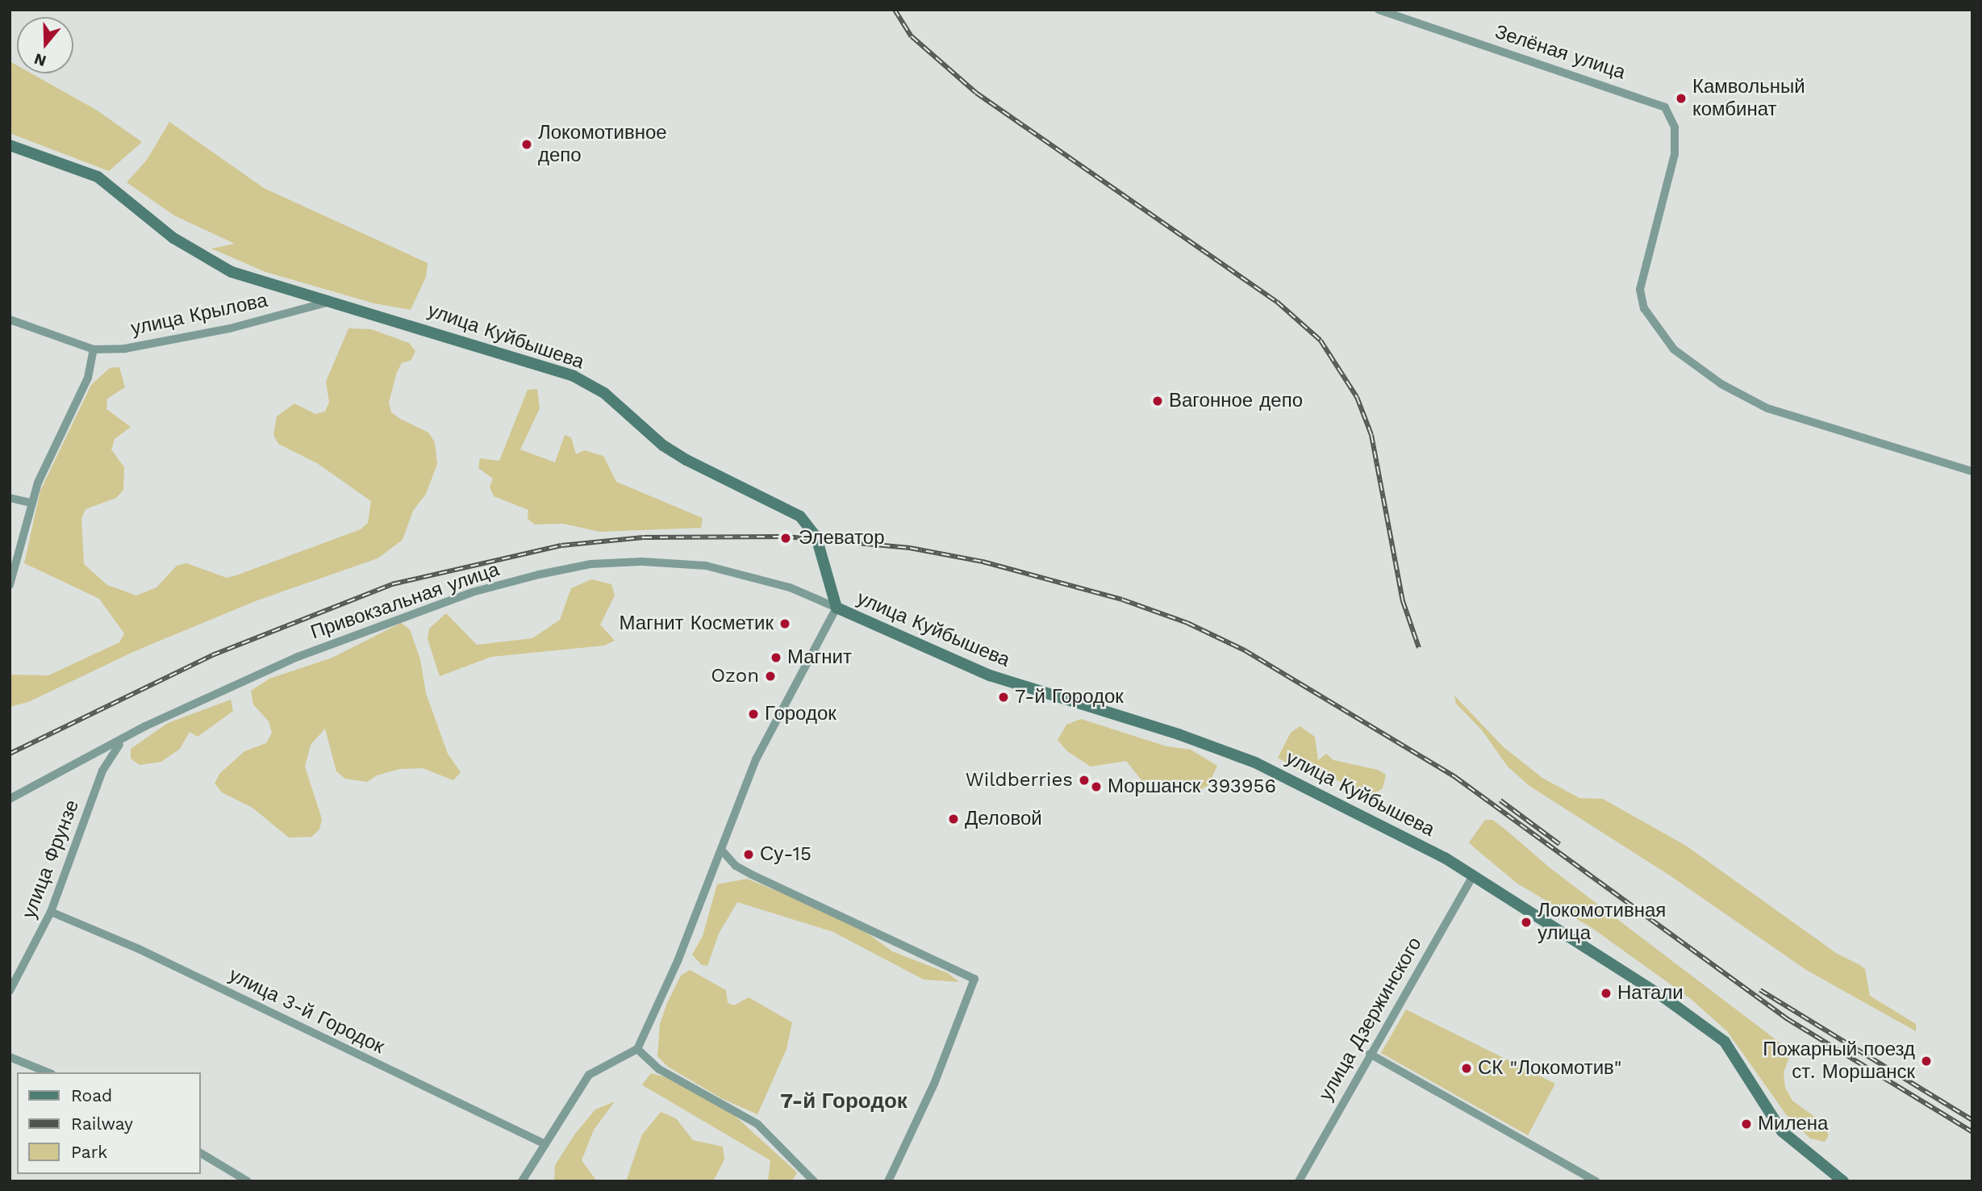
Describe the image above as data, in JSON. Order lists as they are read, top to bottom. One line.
{"streets":{"street":["Зелёная улица","улица Крылова","улица Куйбышева","Привокзальная улица","улица Фрунзе","улица 3-й Городок","улица Дзержинского"]},"crossings":[["улица Крылова","улица Куйбышева"],["улица Куйбышева","Привокзальная улица"],["улица Куйбышева","улица Дзержинского"],["Привокзальная улица","улица Фрунзе"],["улица Фрунзе","улица 3-й Городок"]],"districts":["7-й Городок"],"places":["Камвольный комбинат","Локомотивное депо","Вагонное депо","Элеватор","Магнит Косметик","Магнит","Ozon","7-й Городок","Городок","Wildberries","Моршанск 393956","Деловой","Су-15","Локомотивная улица","Натали","Пожарный поезд ст. Моршанск","СК \"Локомотив\"","Милена"],"legend":["Road","Railway","Park"],"north":"bottom"}
